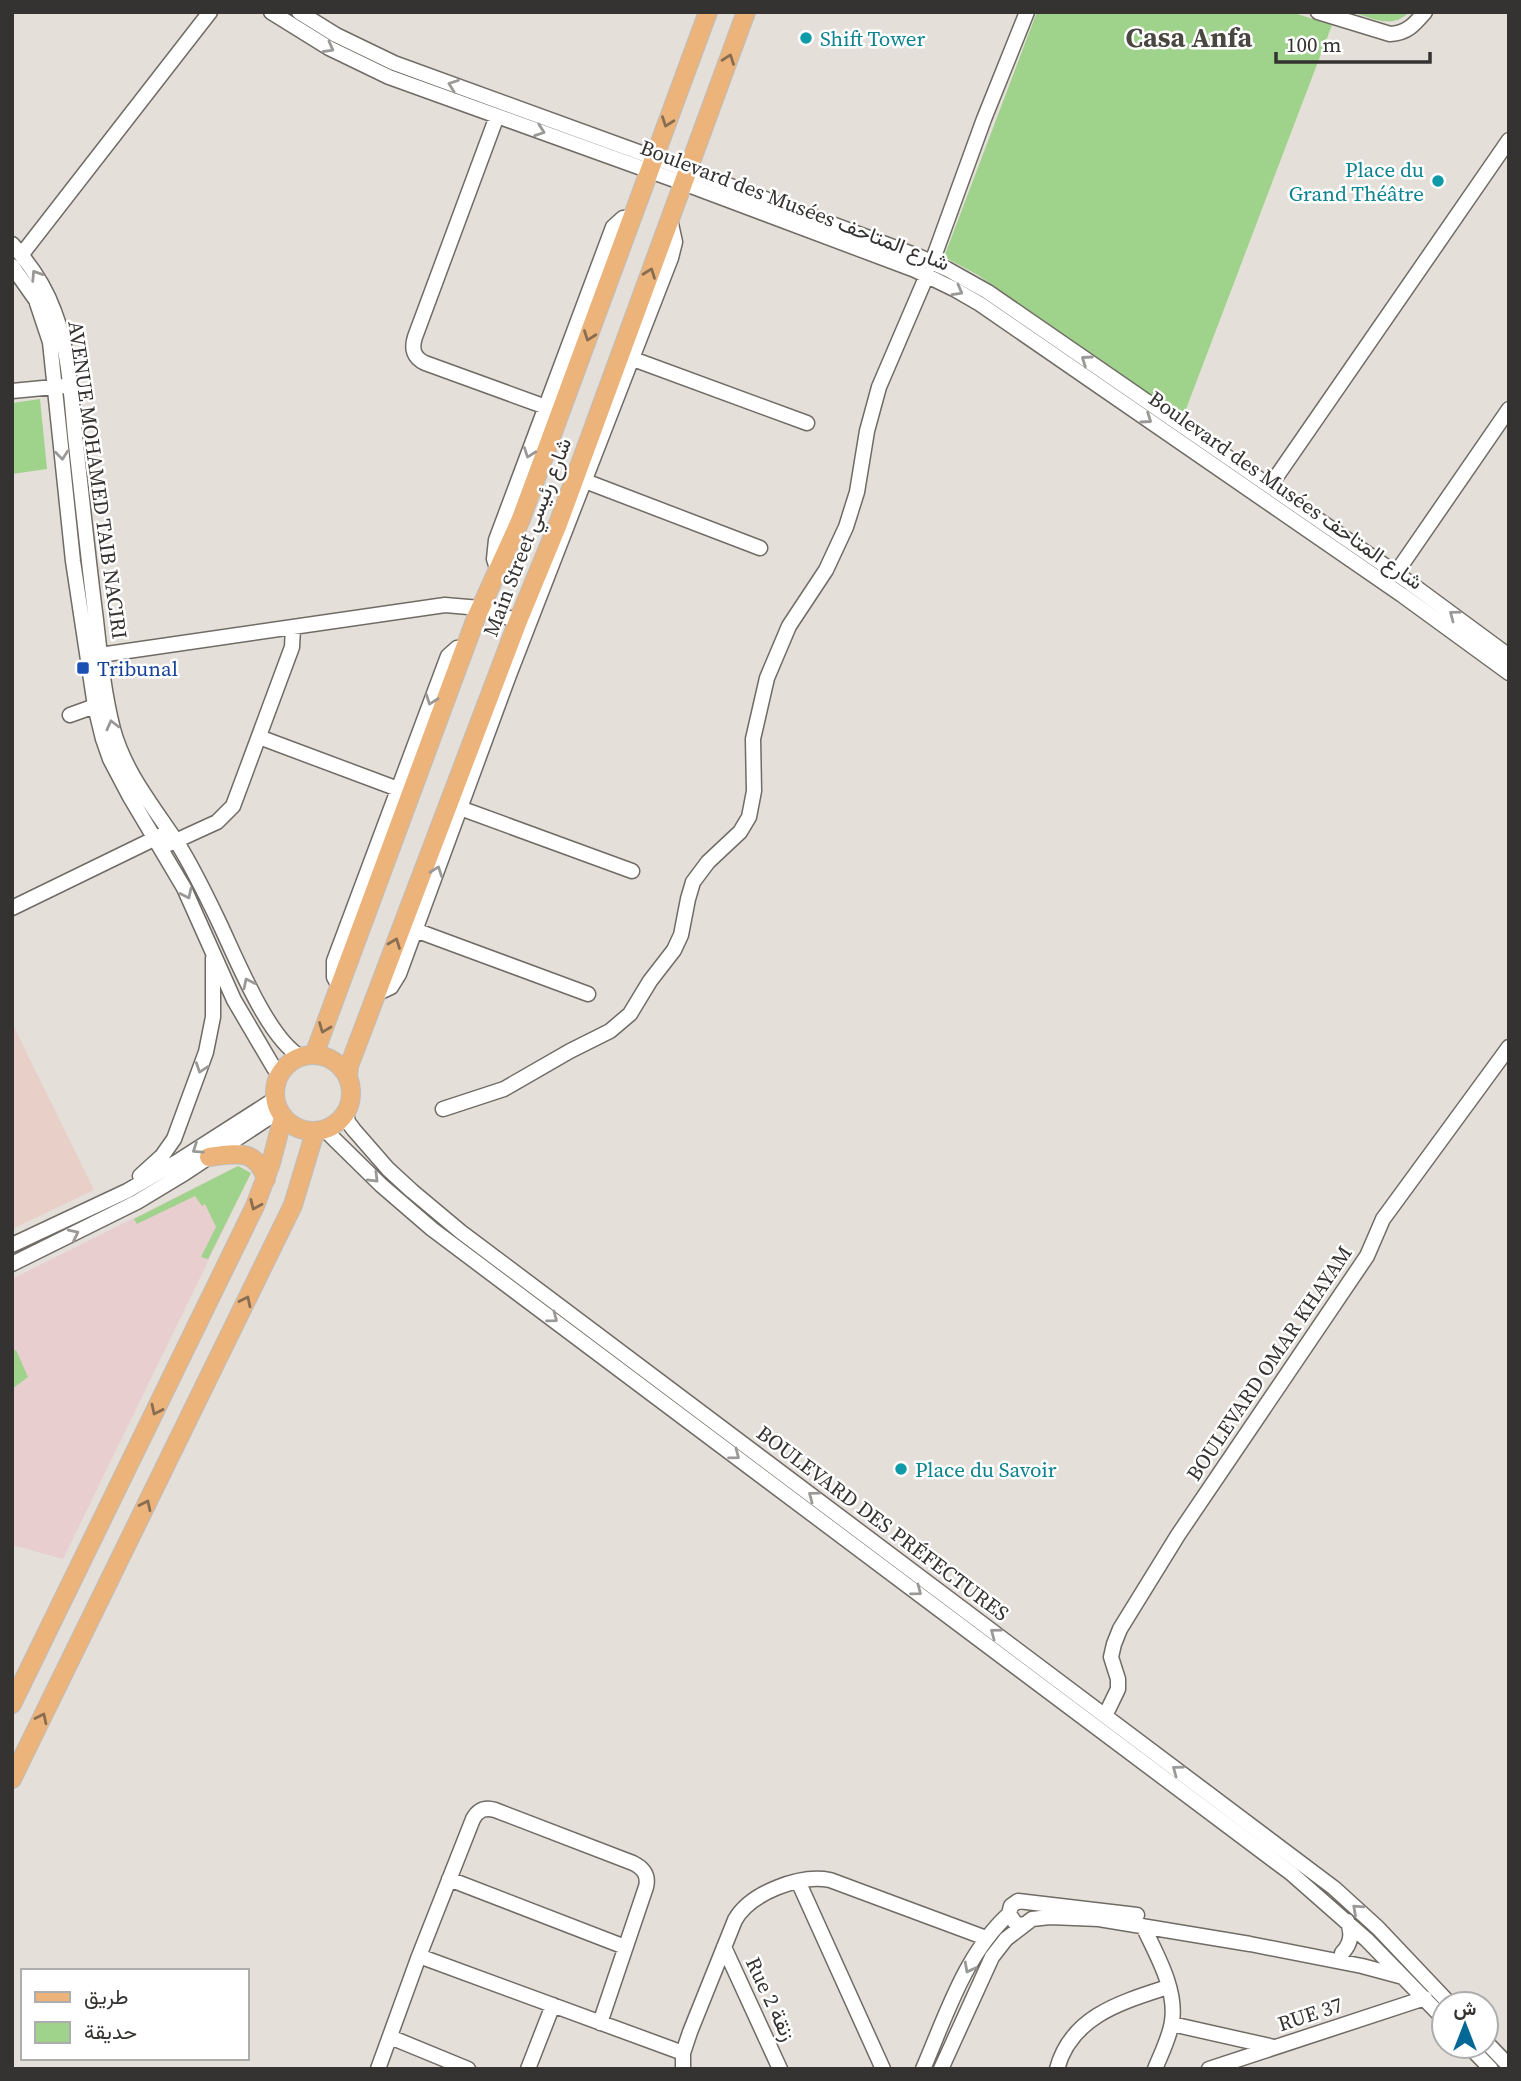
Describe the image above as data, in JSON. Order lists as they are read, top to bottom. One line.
{"streets":{"main road":["Main Street شارع رئيسي"],"street":["Boulevard des Musées شارع المتاحف","AVENUE MOHAMED TAIB NACIRI","BOULEVARD OMAR KHAYAM","BOULEVARD DES PRÉFECTURES","Rue 2 زنقة","RUE 37"]},"crossings":[["Boulevard des Musées شارع المتاحف","Main Street شارع رئيسي"],["AVENUE MOHAMED TAIB NACIRI","Main Street شارع رئيسي"],["AVENUE MOHAMED TAIB NACIRI","BOULEVARD DES PRÉFECTURES"],["Main Street شارع رئيسي","BOULEVARD DES PRÉFECTURES"],["BOULEVARD OMAR KHAYAM","BOULEVARD DES PRÉFECTURES"],["BOULEVARD DES PRÉFECTURES","RUE 37"]],"districts":["Casa Anfa"],"places":{"other":["Shift Tower","Place du Grand Théâtre","Place du Savoir"],"transit":["Tribunal"]},"legend":["طريق","حديقة"],"scale_bar":"100 m","north":"top"}
